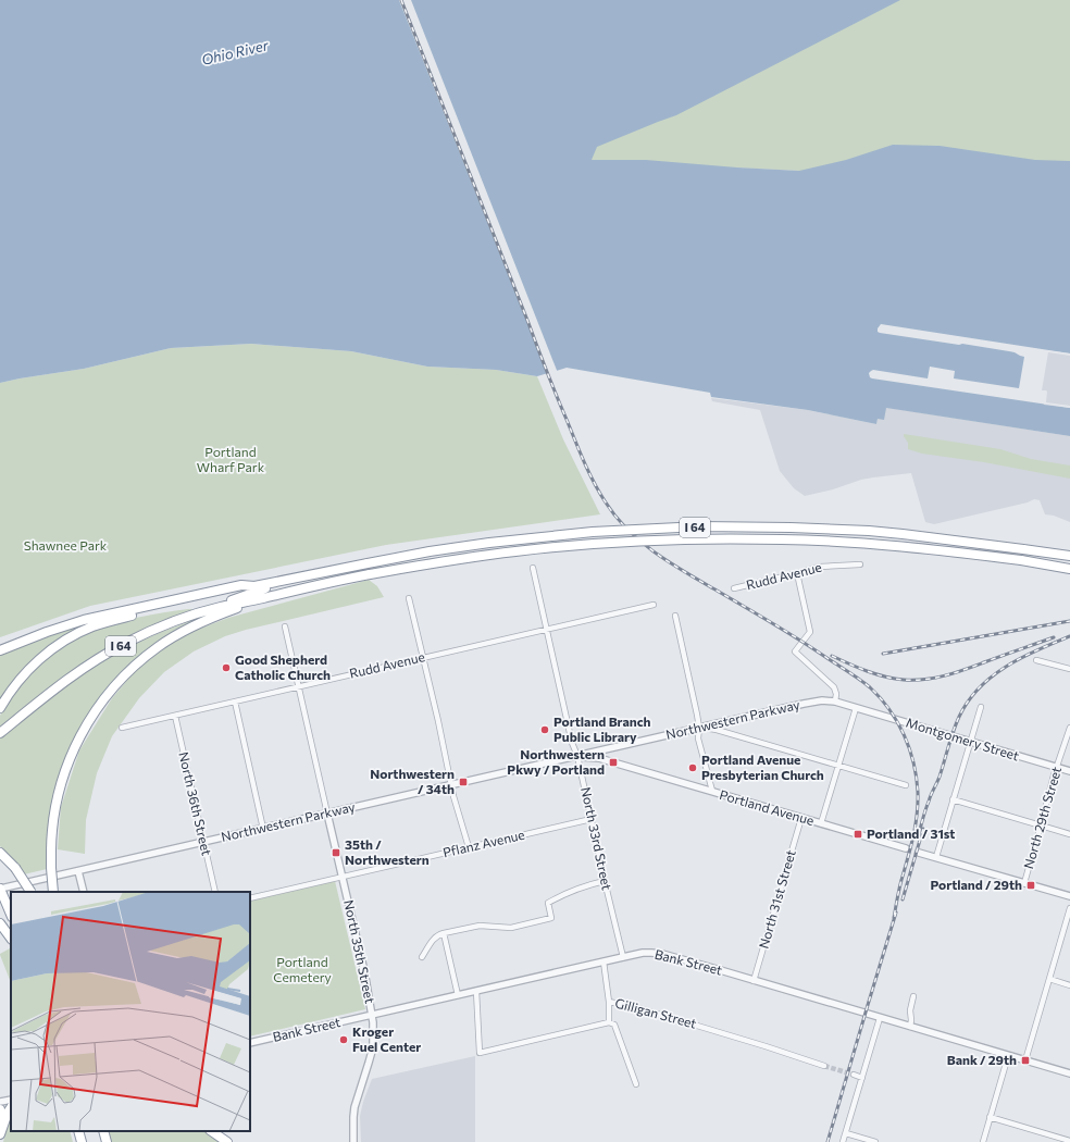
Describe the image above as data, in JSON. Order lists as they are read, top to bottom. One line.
{"streets":{"highway":["I 64"],"street":["Rudd Avenue","Northwestern Parkway","Montgomery Street","North 36th Street","Portland Avenue","North 29th Street","North 33rd Street","Pflanz Avenue","North 31st Street","North 35th Street","Bank Street","Gilligan Street"]},"crossings":[["Rudd Avenue","North 36th Street"],["Rudd Avenue","North 33rd Street"],["Northwestern Parkway","Montgomery Street"],["Northwestern Parkway","North 36th Street"],["Northwestern Parkway","Portland Avenue"],["Northwestern Parkway","North 33rd Street"],["Northwestern Parkway","North 35th Street"],["Montgomery Street","North 29th Street"],["Portland Avenue","North 33rd Street"],["Portland Avenue","North 31st Street"],["North 33rd Street","Pflanz Avenue"],["North 33rd Street","Bank Street"],["Pflanz Avenue","North 35th Street"],["North 31st Street","Bank Street"],["North 35th Street","Bank Street"],["Bank Street","Gilligan Street"]],"water":["Ohio River"],"parks":["Portland Wharf Park","Shawnee Park","Portland Cemetery"],"places":{"other":["Good Shepherd Catholic Church","Portland Branch Public Library","Portland Avenue Presbyterian Church","Kroger Fuel Center"],"transit":["Northwestern Pkwy / Portland","Northwestern / 34th","Portland / 31st","35th / Northwestern","Portland / 29th","Bank / 29th"]}}
